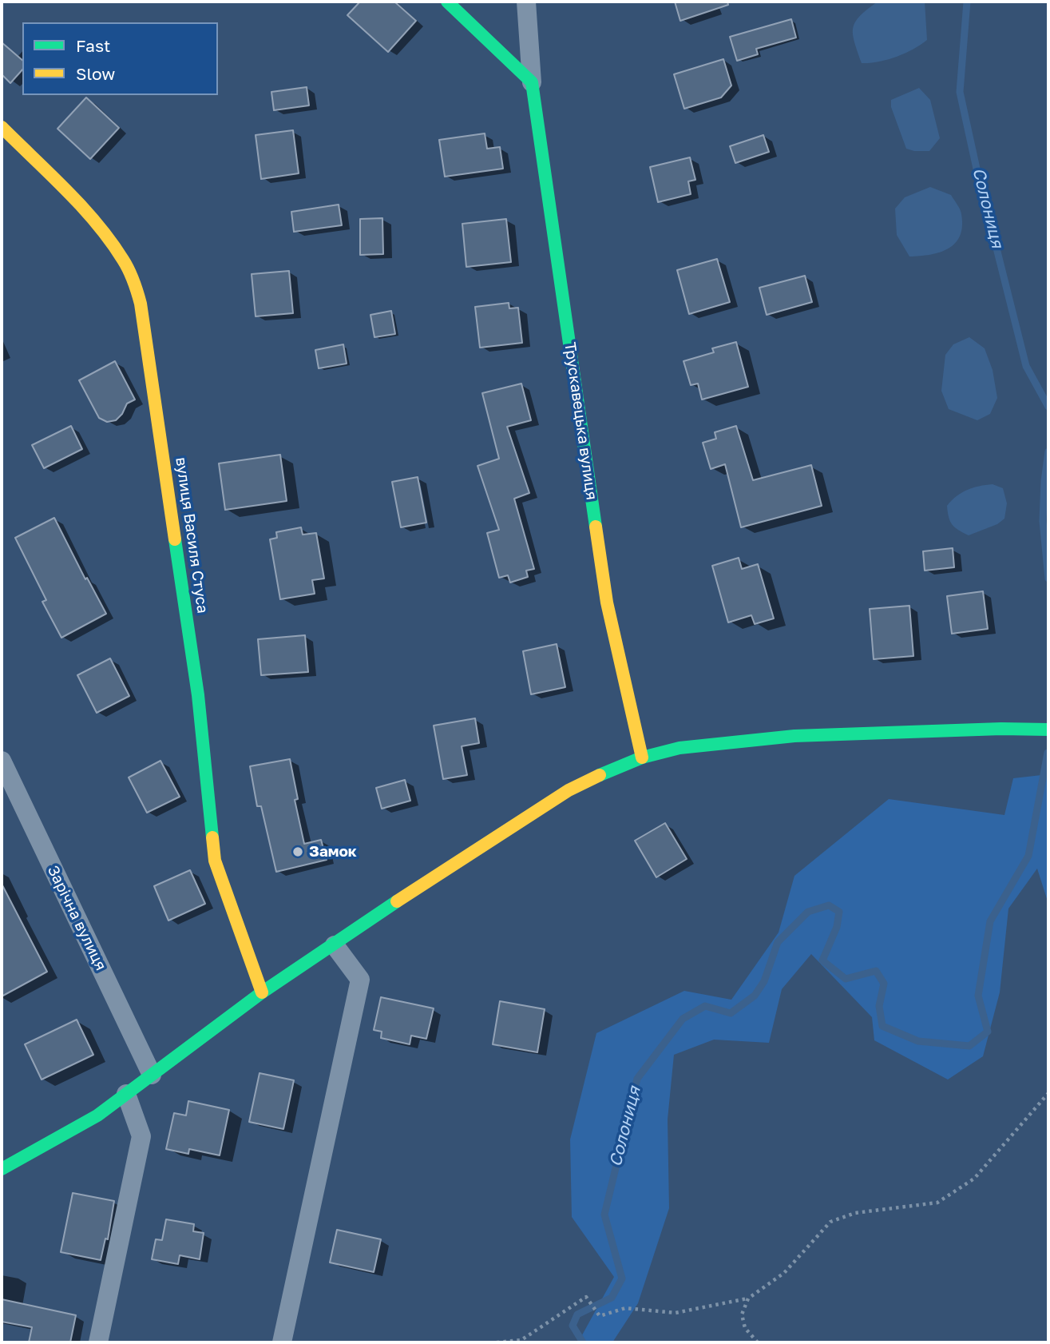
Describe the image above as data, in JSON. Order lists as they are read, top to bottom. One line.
{"streets":{"street":["Трускавецька вулиця","вулиця Василя Стуса","Зарічна вулиця"]},"water":["Солониця"],"places":["Замок"],"legend":["Fast","Slow"]}
